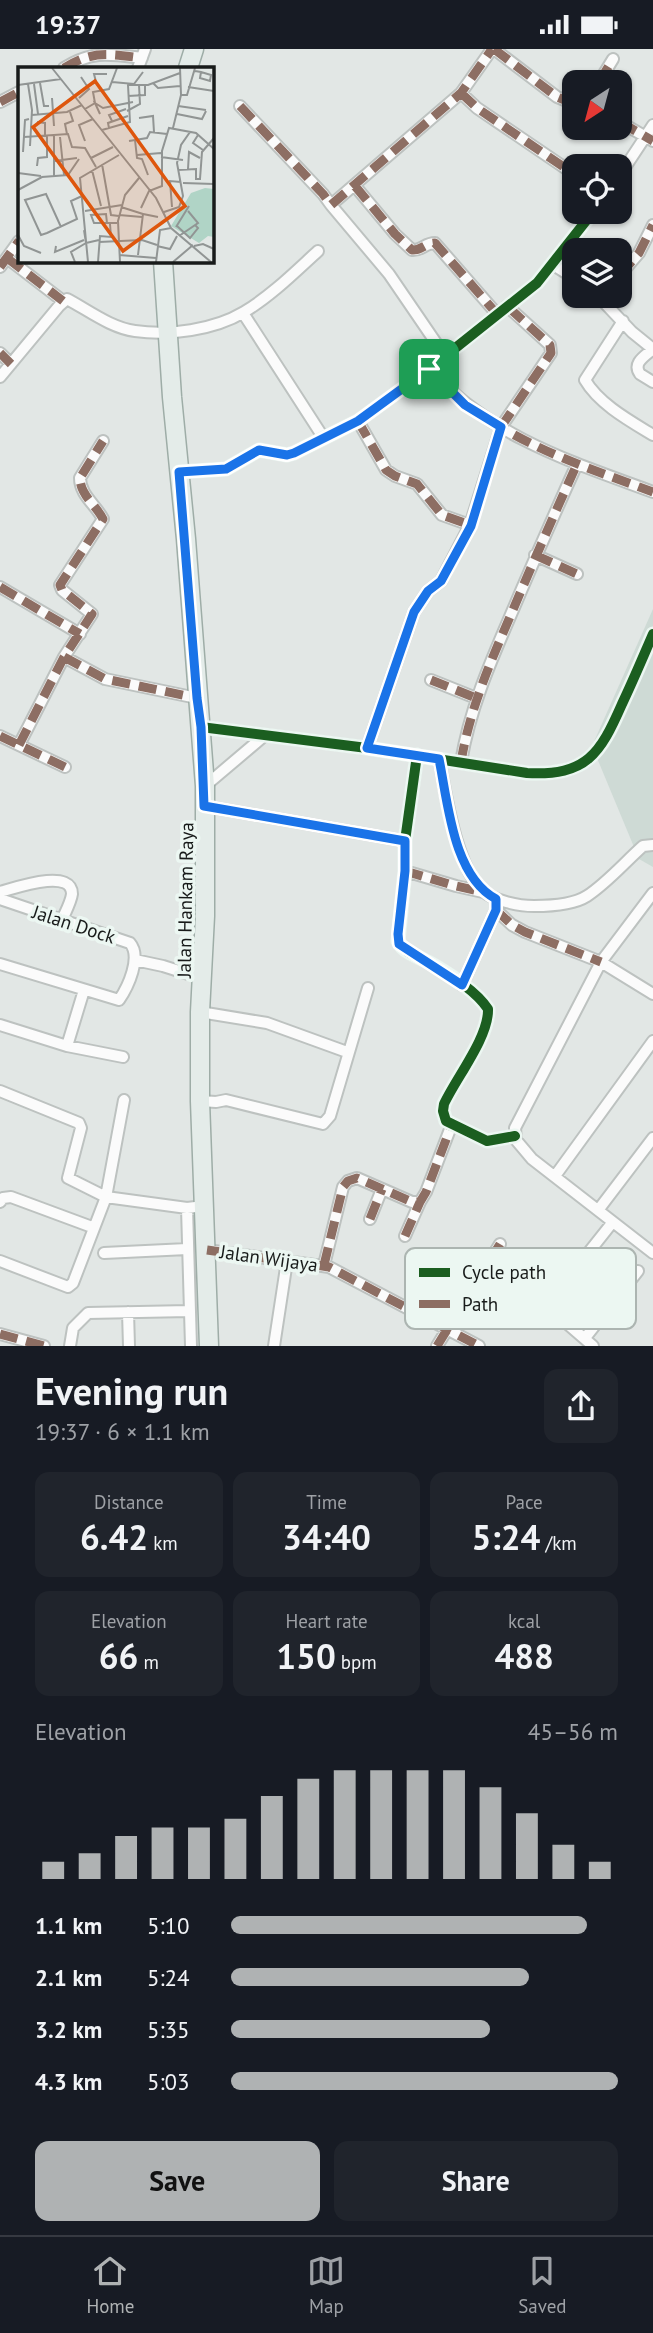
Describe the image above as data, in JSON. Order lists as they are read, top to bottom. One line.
{"streets":{"main road":["Jalan Hankam Raya"],"street":["Jalan Dock","Jalan Wijaya"]},"crossings":[["Jalan Hankam Raya","Jalan Wijaya"]],"legend":["Cycle path","Path"],"north":"bottom left","page":{"status":"19:37","heading":["Evening run","19:37 · 6 × 1.1 km"],"stats":[["Distance","6.42 km"],["Time","34:40"],["Pace","5:24 /km"],["Elevation","66 m"],["Heart rate","150 bpm"],["kcal","488"]],"chart":["Elevation","45–56 m"],"list":[{"name":"1.1 km","note":"5:10"},{"name":"2.1 km","note":"5:24"},{"name":"3.2 km","note":"5:35"},{"name":"4.3 km","note":"5:03"}],"buttons":["Save","Share"],"tabs":["Home","Map","Saved"]}}
